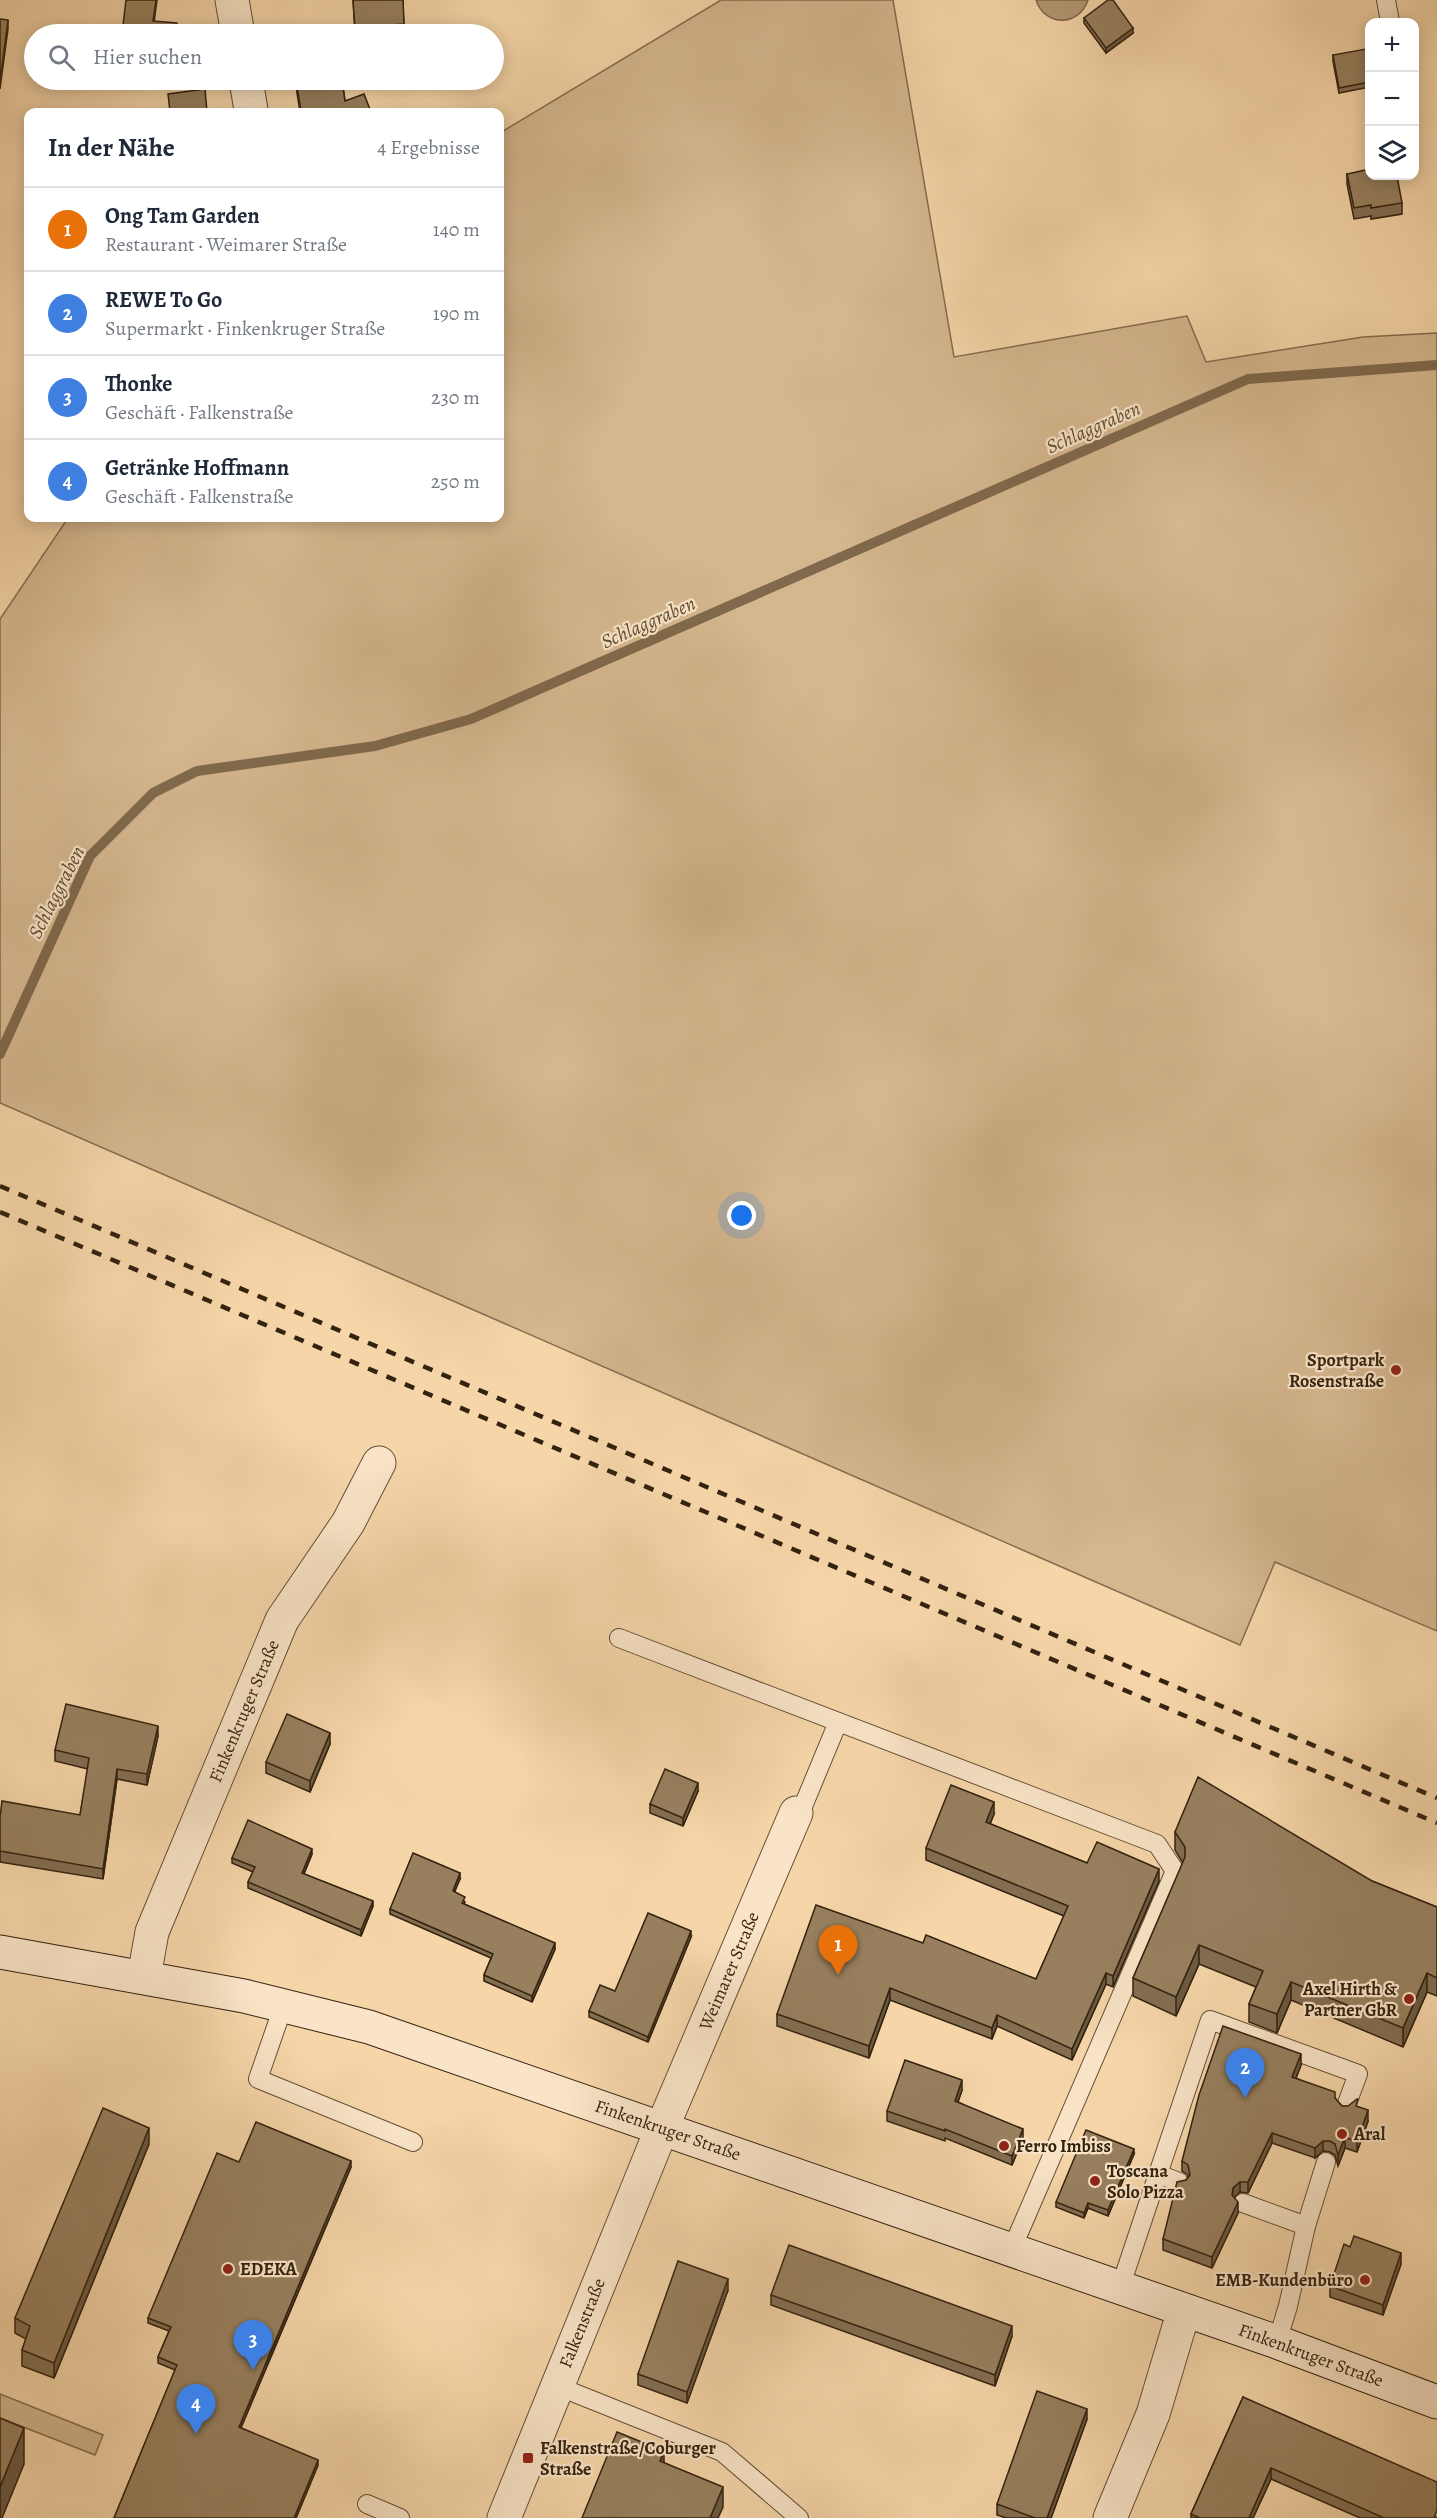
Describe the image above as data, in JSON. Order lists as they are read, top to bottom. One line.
{"streets":{"street":["Finkenkruger Straße","Weimarer Straße","Falkenstraße"]},"crossings":[["Finkenkruger Straße","Weimarer Straße"],["Finkenkruger Straße","Falkenstraße"],["Weimarer Straße","Falkenstraße"]],"water":["Schlaggraben"],"places":{"other":["Sportpark Rosenstraße","Axel Hirth & Partner GbR","Aral","Ferro Imbiss","Toscana Solo Pizza","EDEKA","EMB-Kundenbüro"],"transit":["Falkenstraße/Coburger Straße"]},"page":{"map_buttons":["+","−"],"search":"Hier suchen","heading":["In der Nähe","4 Ergebnisse"],"list":[{"mark":"1","name":"Ong Tam Garden","note":"Restaurant · Weimarer Straße","value":"140 m"},{"mark":"2","name":"REWE To Go","note":"Supermarkt · Finkenkruger Straße","value":"190 m"},{"mark":"3","name":"Thonke","note":"Geschäft · Falkenstraße","value":"230 m"},{"mark":"4","name":"Getränke Hoffmann","note":"Geschäft · Falkenstraße","value":"250 m"}],"pins":["1","2","3","4"]}}
